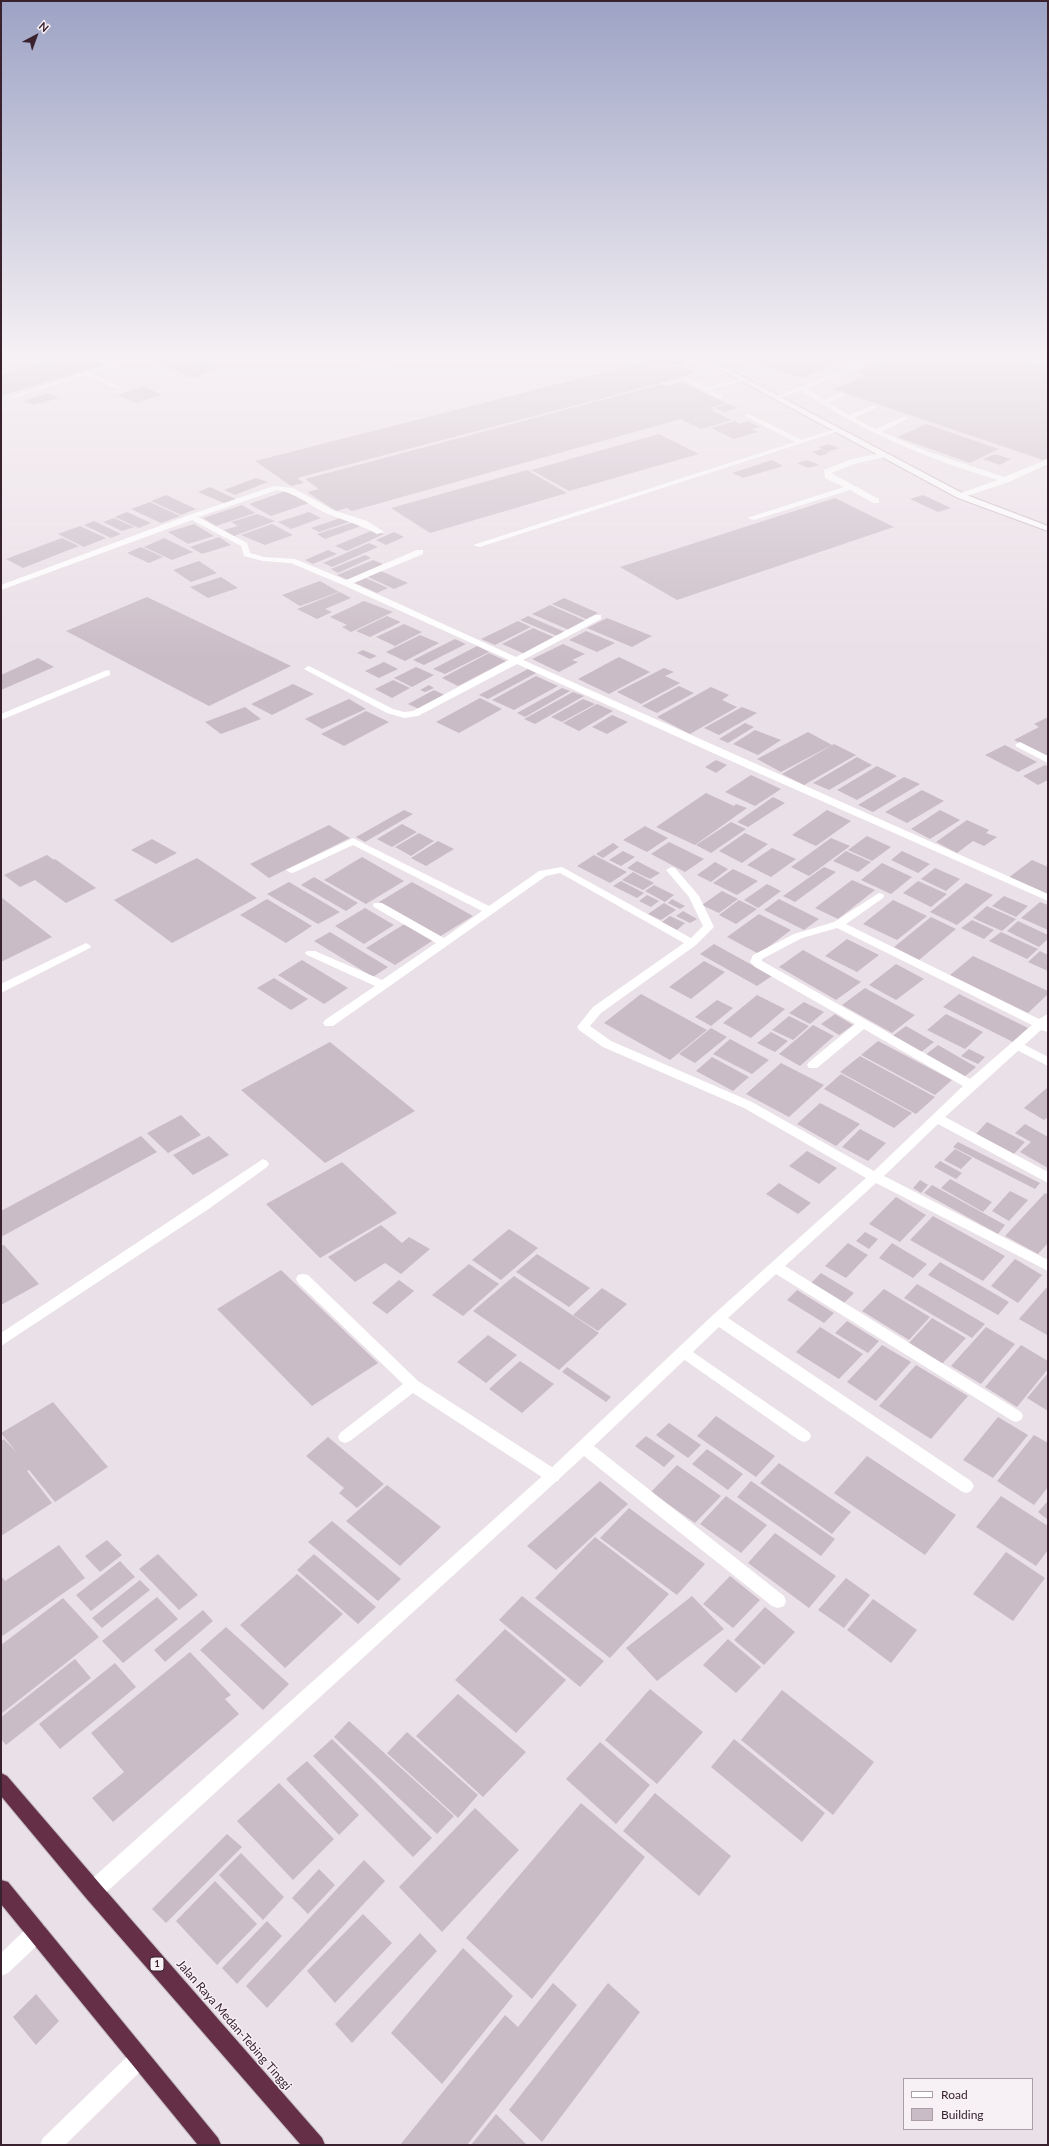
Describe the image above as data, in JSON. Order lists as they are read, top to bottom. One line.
{"streets":{"highway":["1","Jalan Raya Medan-Tebing Tinggi"]},"legend":["Road","Building"],"north":"top right"}
